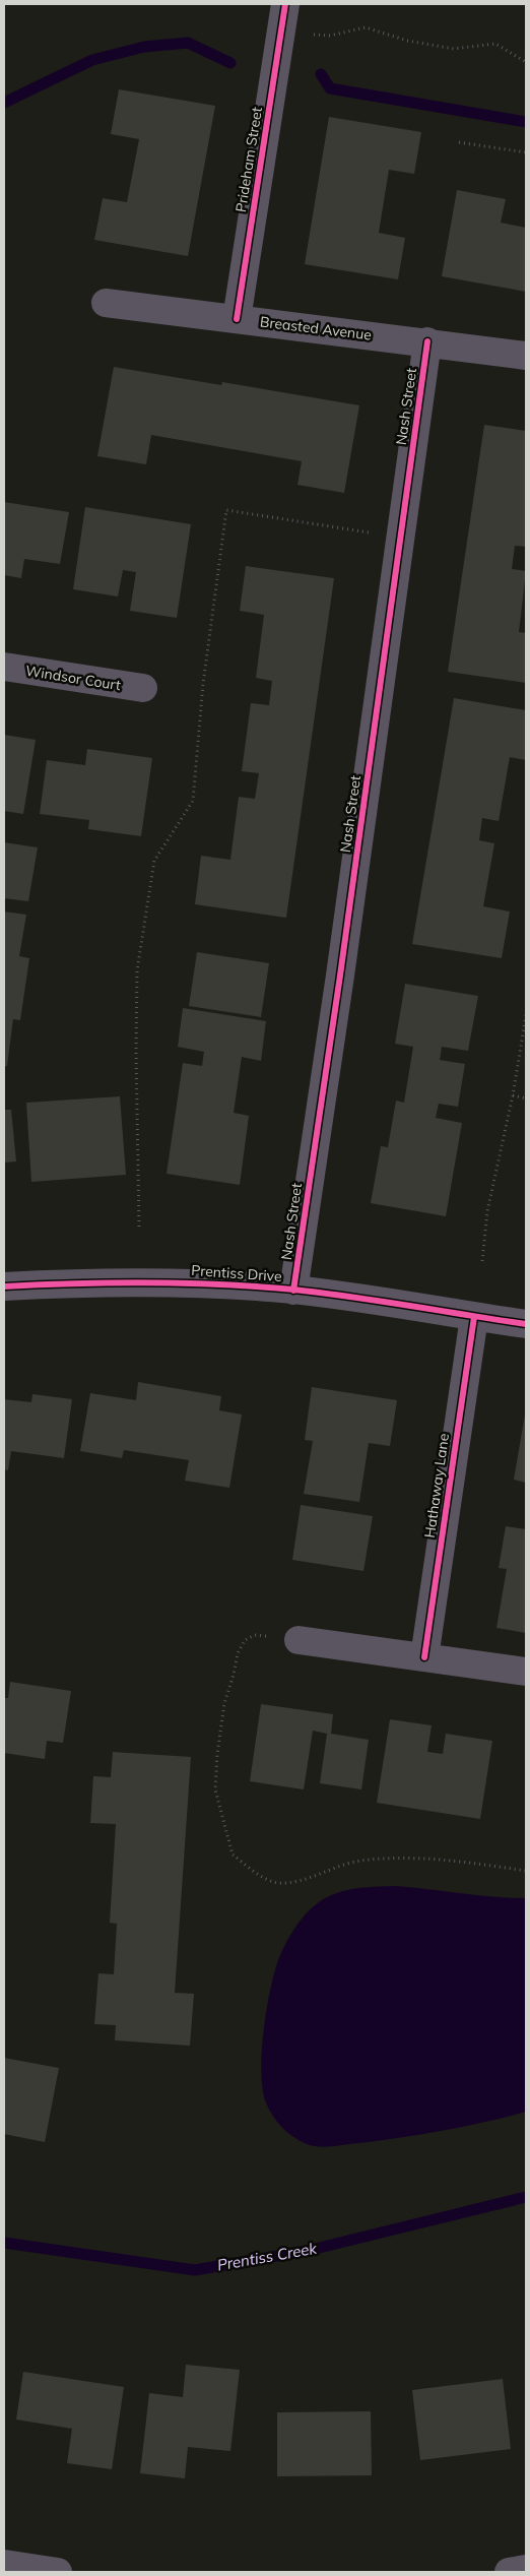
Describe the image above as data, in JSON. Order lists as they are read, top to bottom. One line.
{"streets":{"street":["Prideham Street","Breasted Avenue","Nash Street","Windsor Court","Prentiss Drive","Hathaway Lane"]},"crossings":[["Prideham Street","Breasted Avenue"],["Breasted Avenue","Nash Street"],["Nash Street","Prentiss Drive"],["Prentiss Drive","Hathaway Lane"]],"water":["Prentiss Creek"]}
